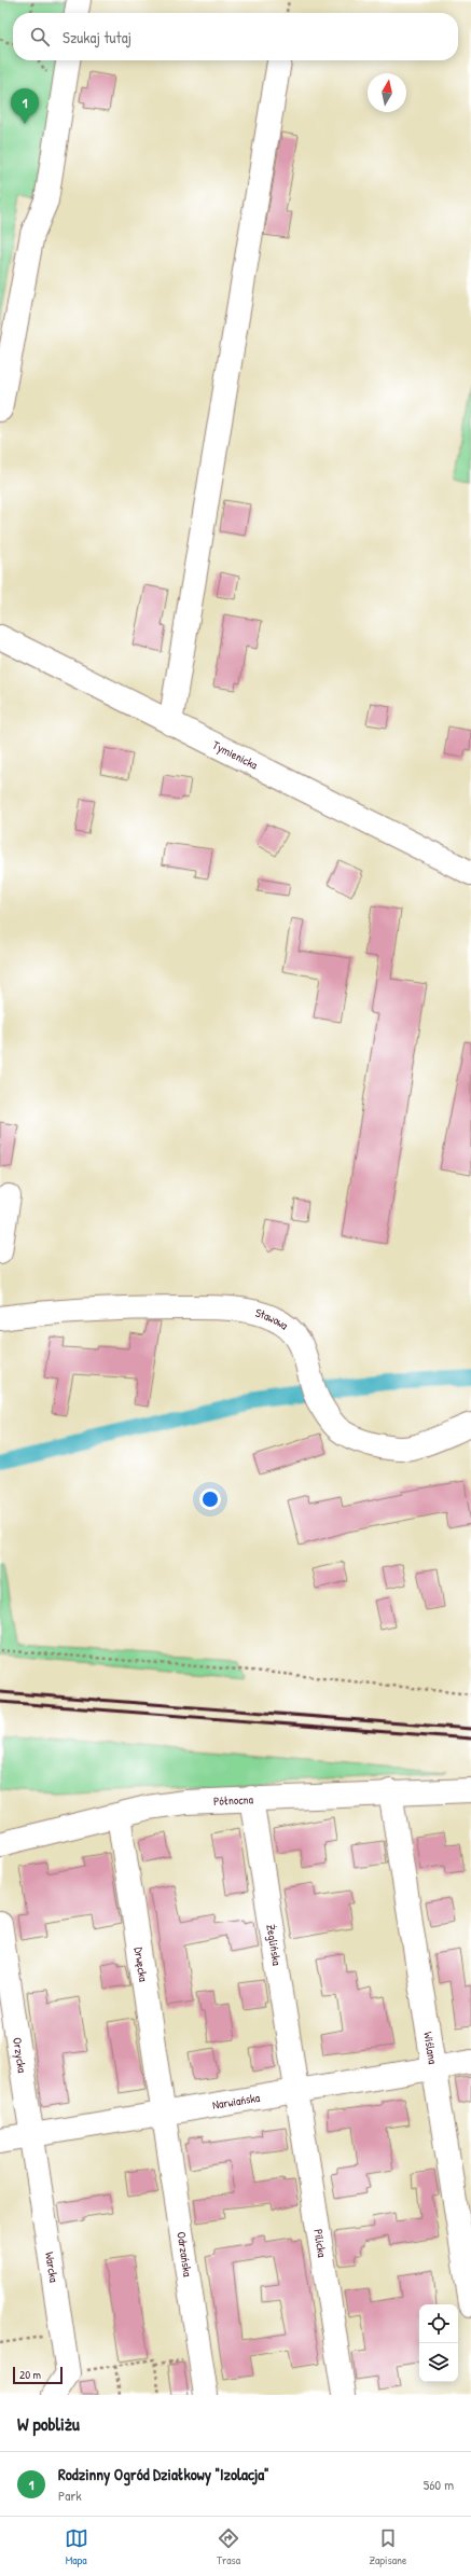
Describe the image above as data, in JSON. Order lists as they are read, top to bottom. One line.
{"streets":{"street":["Tymienicka","Stawowa","Północna","Żeglińska","Drwęcka","Wiślana","Orzycka","Narwiańska","Pilicka","Odrzańska","Warcka"]},"crossings":[["Północna","Żeglińska"],["Północna","Drwęcka"],["Północna","Wiślana"],["Żeglińska","Narwiańska"],["Żeglińska","Pilicka"],["Drwęcka","Narwiańska"],["Drwęcka","Odrzańska"],["Wiślana","Narwiańska"],["Orzycka","Narwiańska"],["Orzycka","Warcka"],["Narwiańska","Pilicka"],["Narwiańska","Odrzańska"],["Narwiańska","Warcka"]],"scale_bar":"20 m","north":"top","page":{"search":"Szukaj tutaj","pins":"1","scale":"20 m","heading":"W pobliżu","list":[{"mark":"1","name":"Rodzinny Ogród Działkowy \"Izolacja\"","note":"Park","value":"560 m"}],"nav":["Mapa","Trasa","Zapisane"]}}
